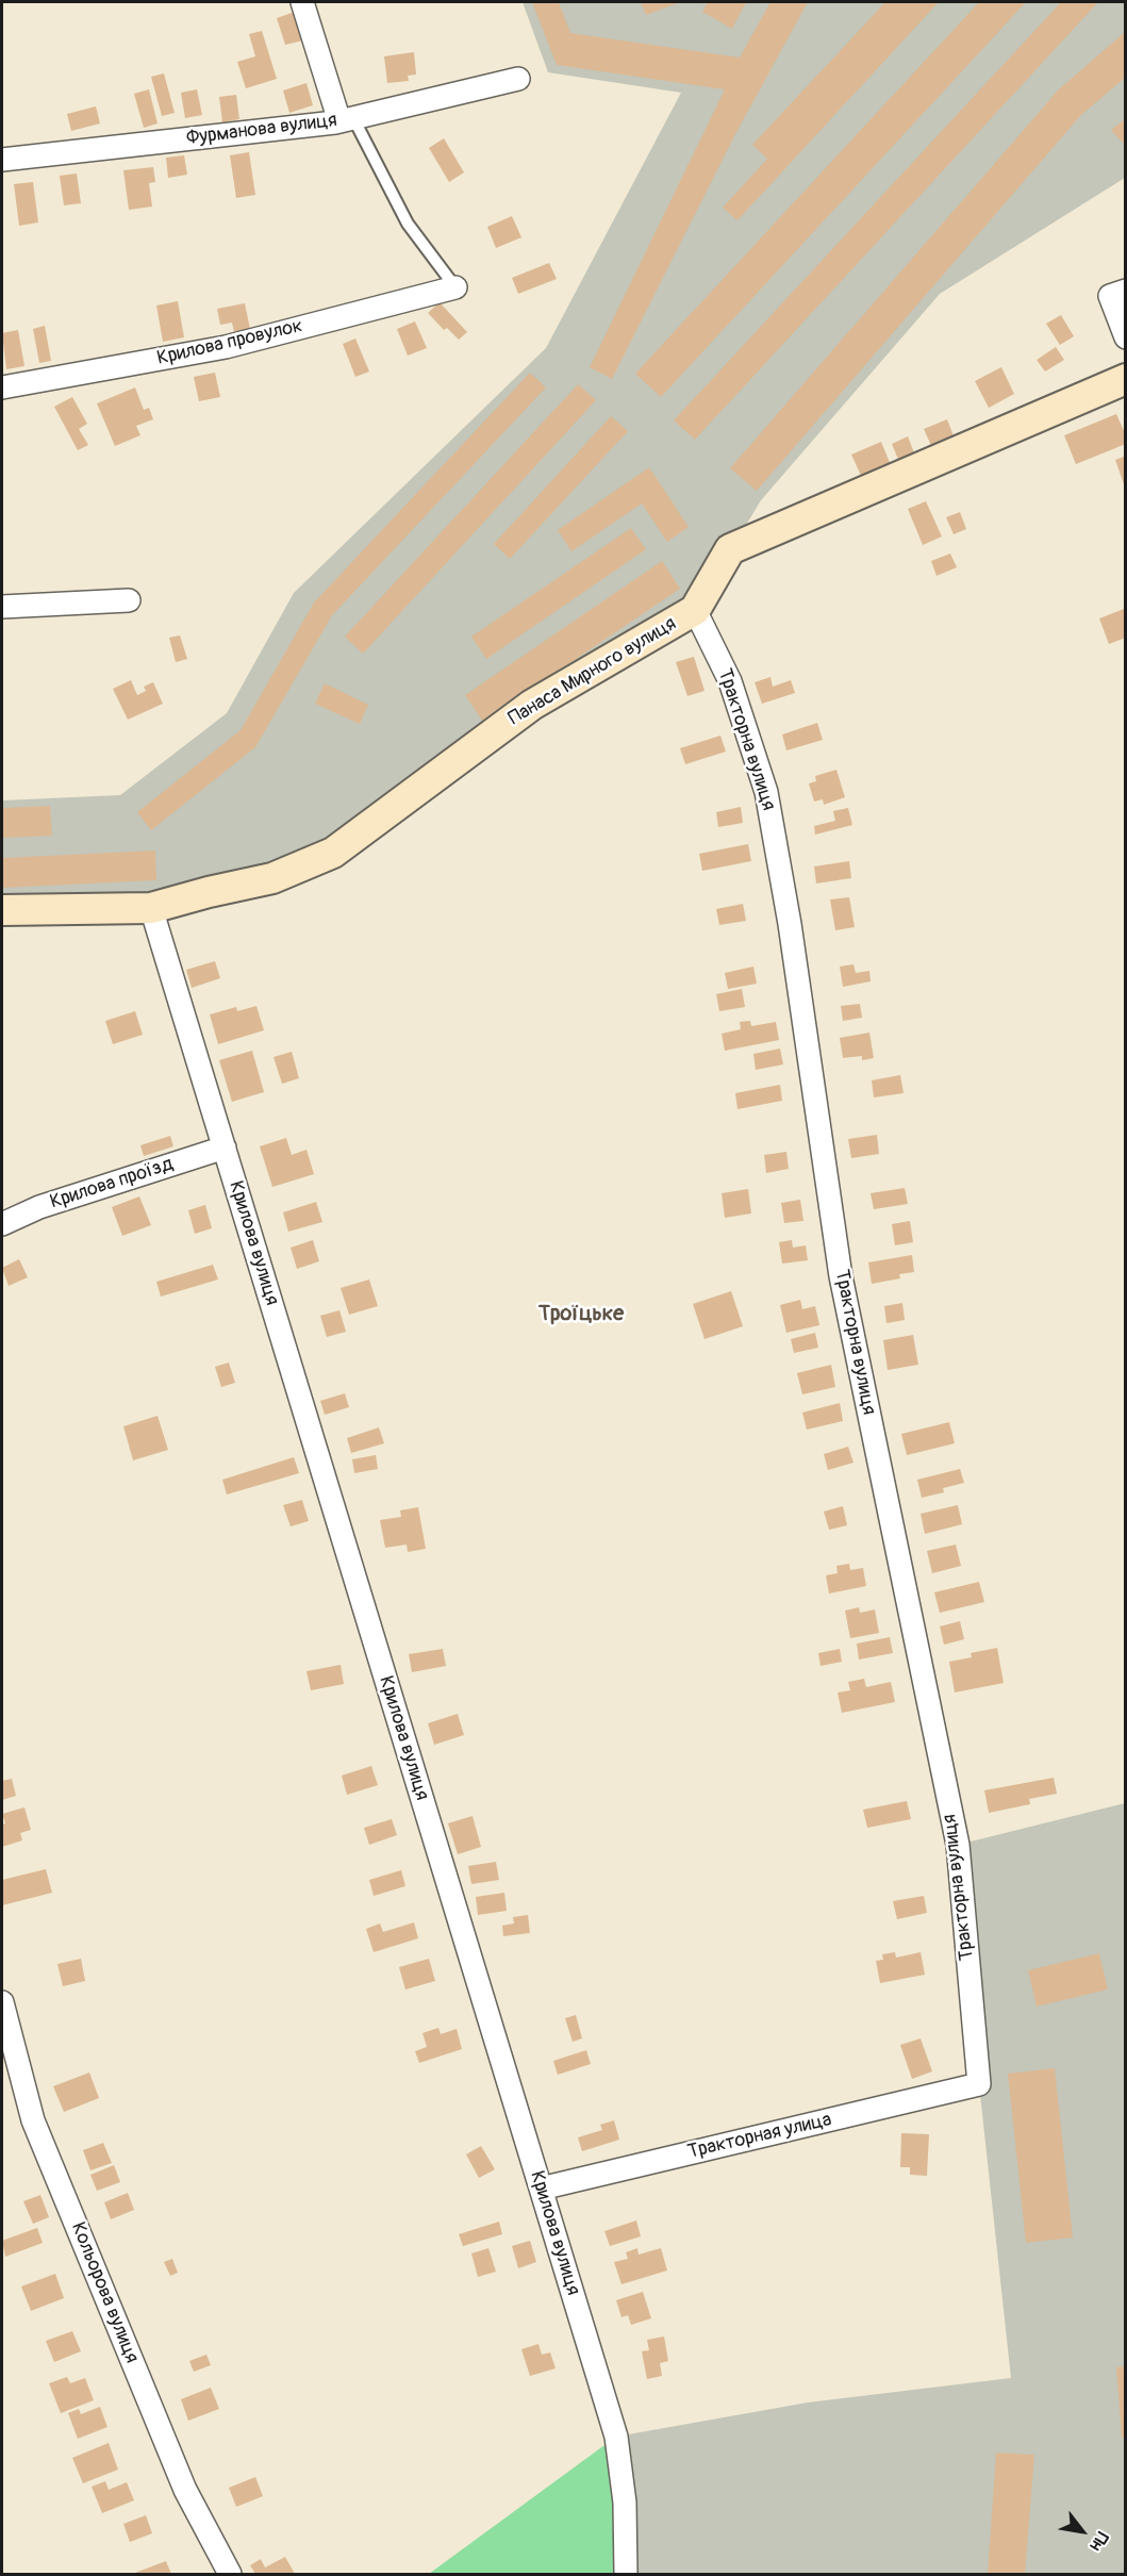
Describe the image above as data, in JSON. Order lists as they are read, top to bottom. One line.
{"streets":{"street":["Фурманова вулиця","Крилова провулок","Панаса Мирного вулиця","Тракторна вулиця","Крилова проїзд","Крилова вулиця","Тракторная улица","Кольорова вулиця"]},"crossings":[["Панаса Мирного вулиця","Тракторна вулиця"],["Панаса Мирного вулиця","Крилова вулиця"],["Тракторна вулиця","Тракторная улица"],["Крилова проїзд","Крилова вулиця"],["Крилова вулиця","Тракторная улица"]],"districts":["Троїцьке"],"north":"bottom right"}
